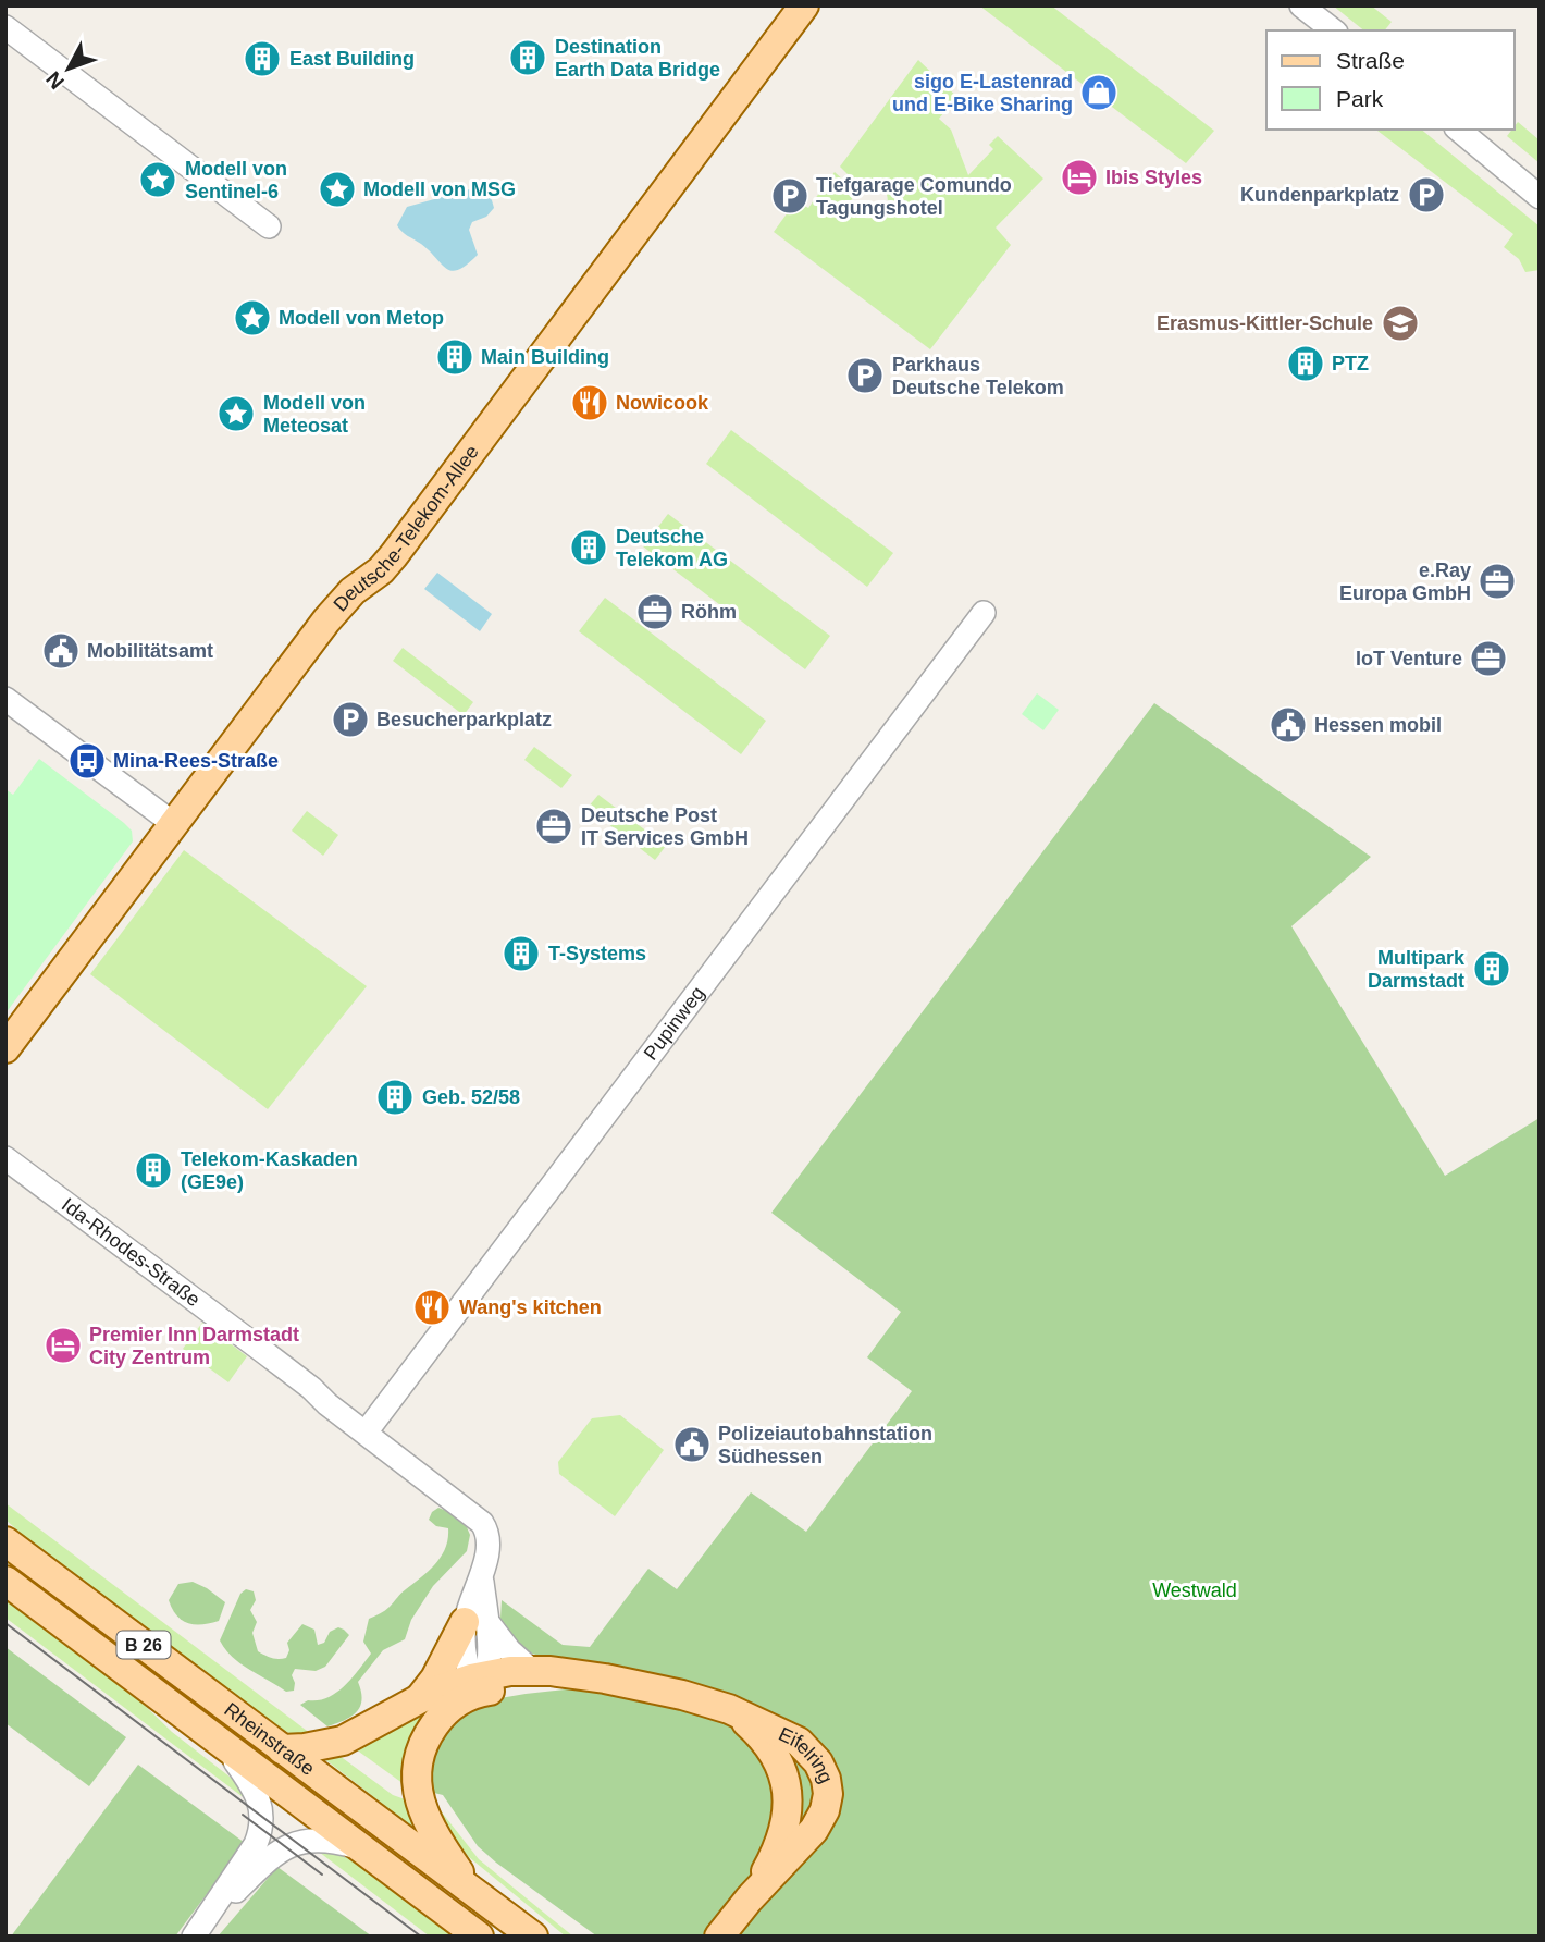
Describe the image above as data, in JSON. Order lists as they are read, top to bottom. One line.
{"streets":{"main road":["Deutsche-Telekom-Allee","B 26","Rheinstraße","Eifelring"],"street":["Pupinweg","Ida-Rhodes-Straße"]},"crossings":[["Pupinweg","Ida-Rhodes-Straße"]],"parks":["Westwald"],"places":{"building":["Destination Earth Data Bridge","East Building","Main Building","PTZ","Deutsche Telekom AG","T-Systems","Multipark Darmstadt","Geb. 52/58","Telekom-Kaskaden (GE9e)"],"shop":["sigo E-Lastenrad und E-Bike Sharing"],"hotel":["Ibis Styles","Premier Inn Darmstadt City Zentrum"],"place":["Modell von Sentinel-6","Modell von MSG","Modell von Metop","Modell von Meteosat"],"parking":["Kundenparkplatz","Tiefgarage Comundo Tagungshotel","Parkhaus Deutsche Telekom","Besucherparkplatz"],"school or university":["Erasmus-Kittler-Schule"],"restaurant":["Nowicook","Wang's kitchen"],"office":["e.Ray Europa GmbH","Röhm","IoT Venture","Deutsche Post IT Services GmbH"],"public building":["Mobilitätsamt","Hessen mobil","Polizeiautobahnstation Südhessen"],"bus stop":["Mina-Rees-Straße"]},"legend":["Straße","Park"],"north":"bottom left"}
